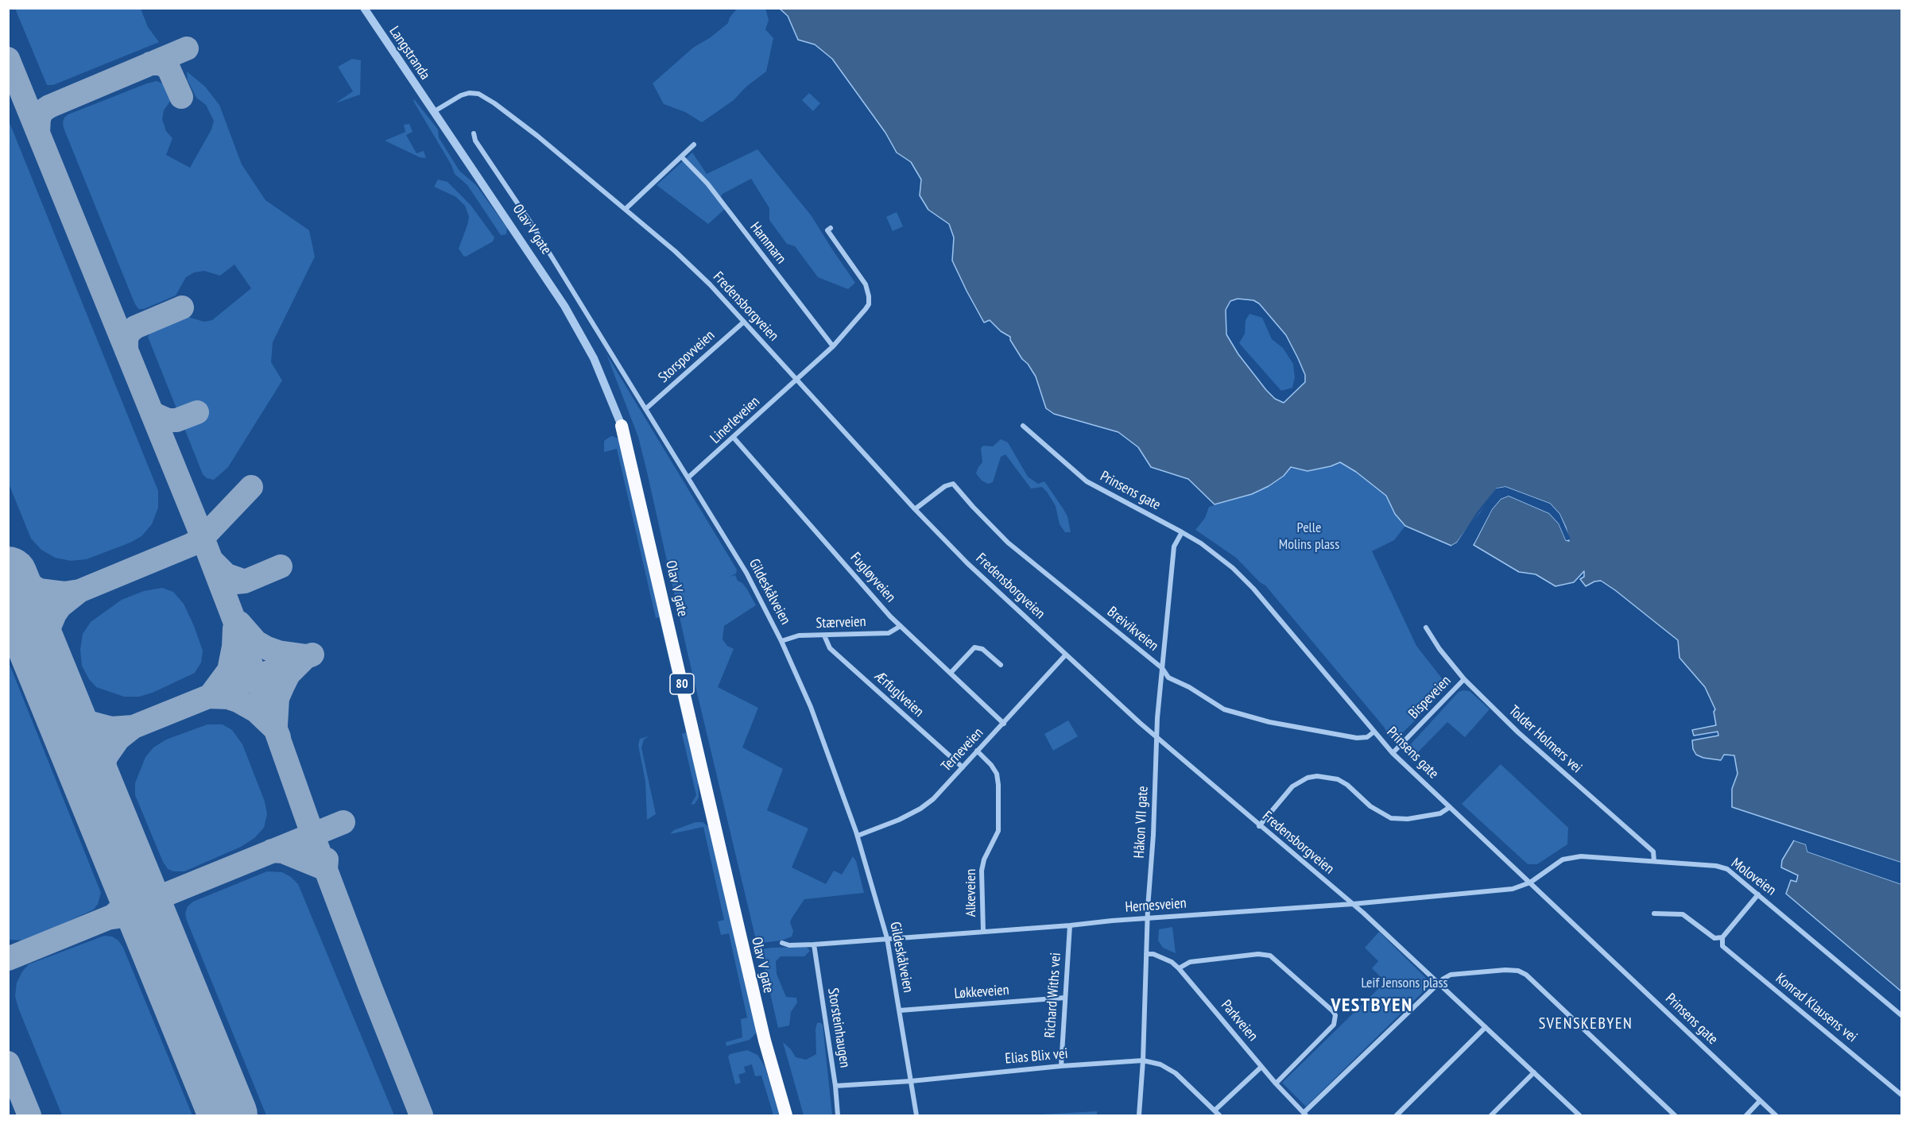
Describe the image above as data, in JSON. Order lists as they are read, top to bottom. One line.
{"streets":{"highway":["Olav V gate","80"],"street":["Langstranda","Hammarn","Fredensborgveien","Storspovveien","Linerleveien","Prinsens gate","Fugløyveien","Gildeskålveien","Stærveien","Breivikveien","Ærfuglveien","Bispeveien","Tolder Holmers vei","Terneveien","Håkon VII gate","Moloveien","Alkeveien","Hernesveien","Løkkeveien","Richard Withs vei","Konrad Klausens vei","Parkveien","Storsteinhaugen","Elias Blix vei"]},"crossings":[["Langstranda","Olav V gate"],["Langstranda","Fredensborgveien"],["Olav V gate","Fredensborgveien"],["Fredensborgveien","Storspovveien"],["Fredensborgveien","Linerleveien"],["Fredensborgveien","Breivikveien"],["Fredensborgveien","Terneveien"],["Fredensborgveien","Håkon VII gate"],["Fredensborgveien","Hernesveien"],["Storspovveien","Gildeskålveien"],["Linerleveien","Fugløyveien"],["Linerleveien","Gildeskålveien"],["Prinsens gate","Breivikveien"],["Prinsens gate","Bispeveien"],["Prinsens gate","Håkon VII gate"],["Prinsens gate","Moloveien"],["Prinsens gate","Hernesveien"],["Fugløyveien","Stærveien"],["Fugløyveien","Terneveien"],["Gildeskålveien","Stærveien"],["Gildeskålveien","Terneveien"],["Gildeskålveien","Hernesveien"],["Gildeskålveien","Løkkeveien"],["Gildeskålveien","Elias Blix vei"],["Stærveien","Ærfuglveien"],["Breivikveien","Håkon VII gate"],["Ærfuglveien","Terneveien"],["Bispeveien","Tolder Holmers vei"],["Tolder Holmers vei","Moloveien"],["Terneveien","Alkeveien"],["Håkon VII gate","Hernesveien"],["Håkon VII gate","Parkveien"],["Håkon VII gate","Elias Blix vei"],["Moloveien","Hernesveien"],["Alkeveien","Hernesveien"],["Hernesveien","Richard Withs vei"],["Hernesveien","Storsteinhaugen"],["Løkkeveien","Richard Withs vei"],["Richard Withs vei","Elias Blix vei"],["Storsteinhaugen","Elias Blix vei"]],"districts":["VESTBYEN","SVENSKEBYEN"],"parks":["Pelle Molins plass","Leif Jensons plass"]}
